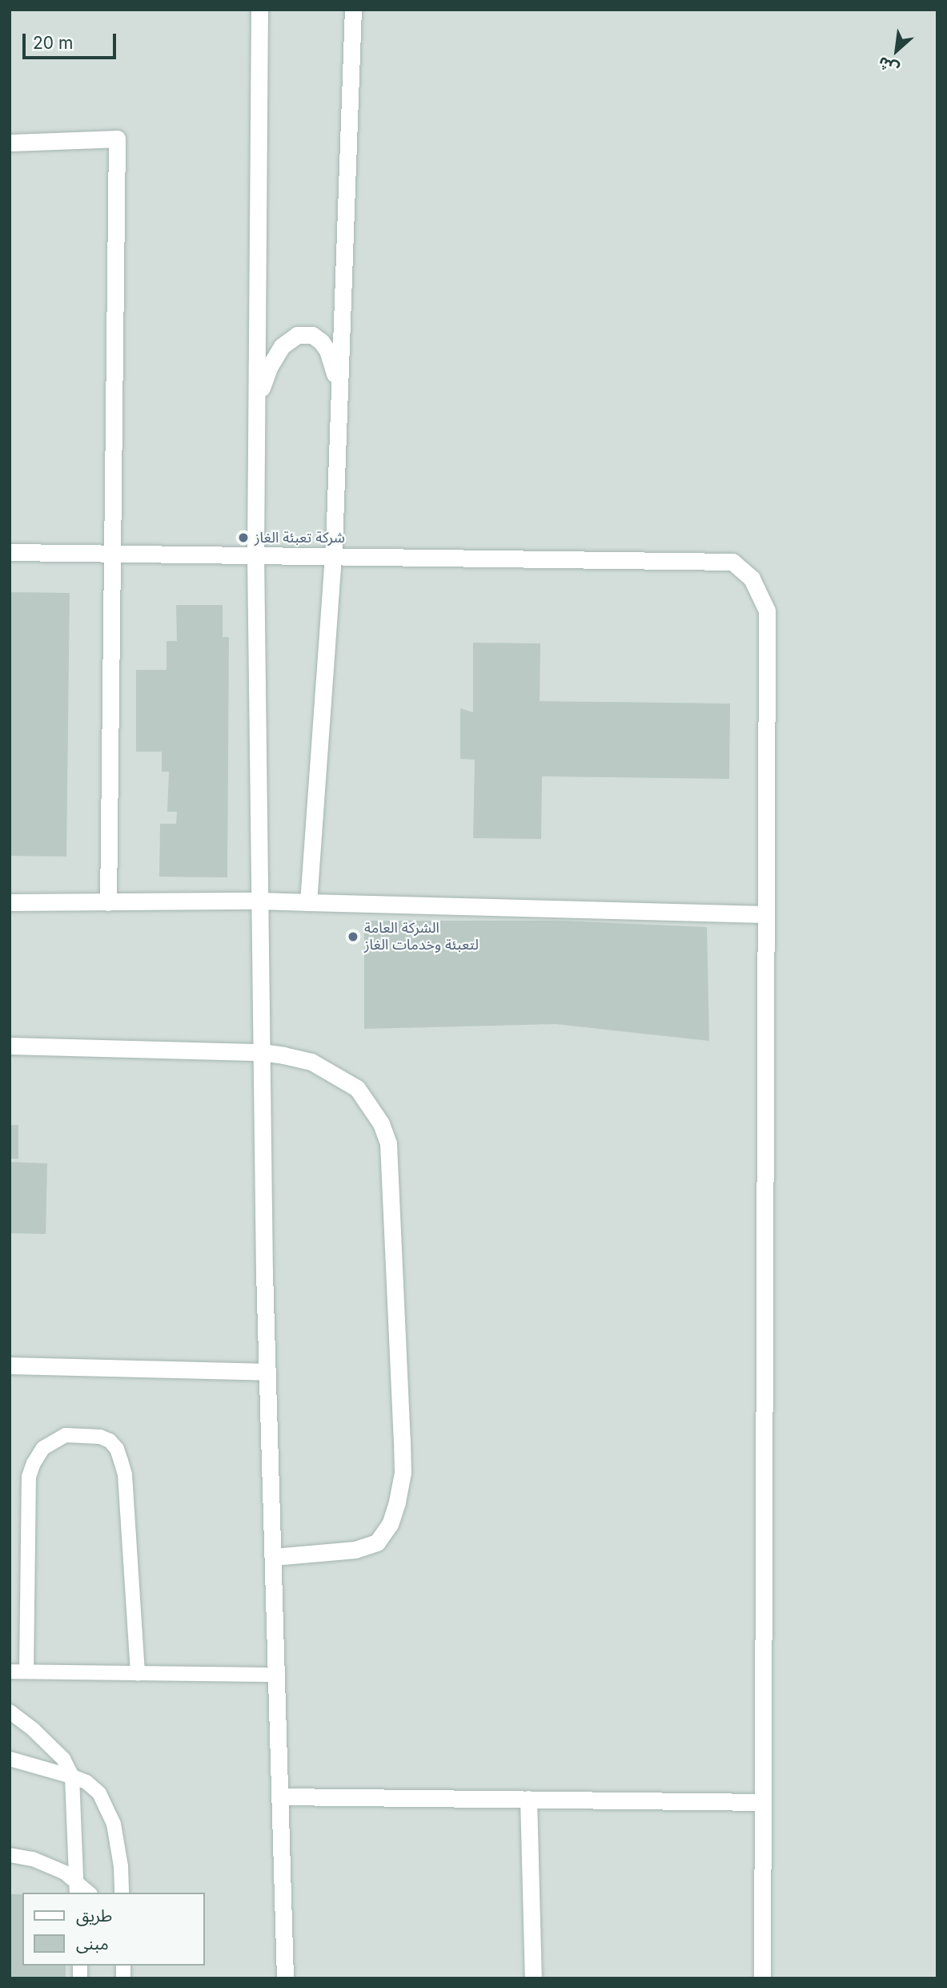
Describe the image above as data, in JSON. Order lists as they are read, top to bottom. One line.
{"places":["شركة تعبئة الغاز","الشركة العامة لتعبئة وخدمات الغاز"],"legend":["طريق","مبنى"],"scale_bar":"20 m","north":"bottom left"}
